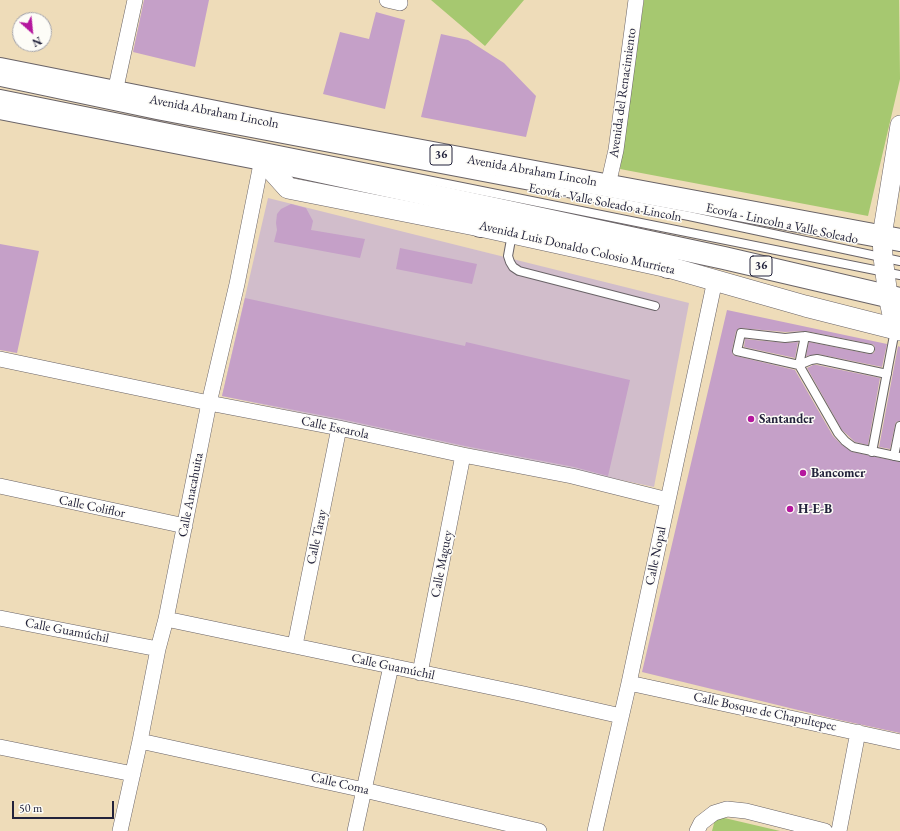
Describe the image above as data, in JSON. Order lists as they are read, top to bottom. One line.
{"streets":{"main road":["Avenida Abraham Lincoln","36","Avenida Luis Donaldo Colosio Murrieta"],"street":["Avenida del Renacimiento","Calle Escarola","Calle Anacahuita","Calle Coliflor","Calle Taray","Calle Nopal","Calle Maguey","Calle Guamúchil","Calle Bosque de Chapultepec","Calle Coma"],"lane":["Ecovía - Valle Soleado a Lincoln","Ecovía - Lincoln a Valle Soleado"]},"crossings":[["Avenida del Renacimiento","Avenida Abraham Lincoln"],["Avenida Abraham Lincoln","Ecovía - Valle Soleado a Lincoln"],["Avenida Abraham Lincoln","Ecovía - Lincoln a Valle Soleado"],["36","Avenida Luis Donaldo Colosio Murrieta"],["36","Calle Anacahuita"],["Ecovía - Valle Soleado a Lincoln","Ecovía - Lincoln a Valle Soleado"],["Avenida Luis Donaldo Colosio Murrieta","Calle Anacahuita"],["Avenida Luis Donaldo Colosio Murrieta","Calle Nopal"],["Calle Escarola","Calle Anacahuita"],["Calle Escarola","Calle Taray"],["Calle Escarola","Calle Nopal"],["Calle Escarola","Calle Maguey"],["Calle Anacahuita","Calle Coliflor"],["Calle Anacahuita","Calle Guamúchil"],["Calle Anacahuita","Calle Coma"],["Calle Taray","Calle Guamúchil"],["Calle Nopal","Calle Guamúchil"],["Calle Nopal","Calle Bosque de Chapultepec"],["Calle Maguey","Calle Guamúchil"]],"places":["Santander","Bancomer","H-E-B"],"scale_bar":"50 m","north":"bottom right"}
